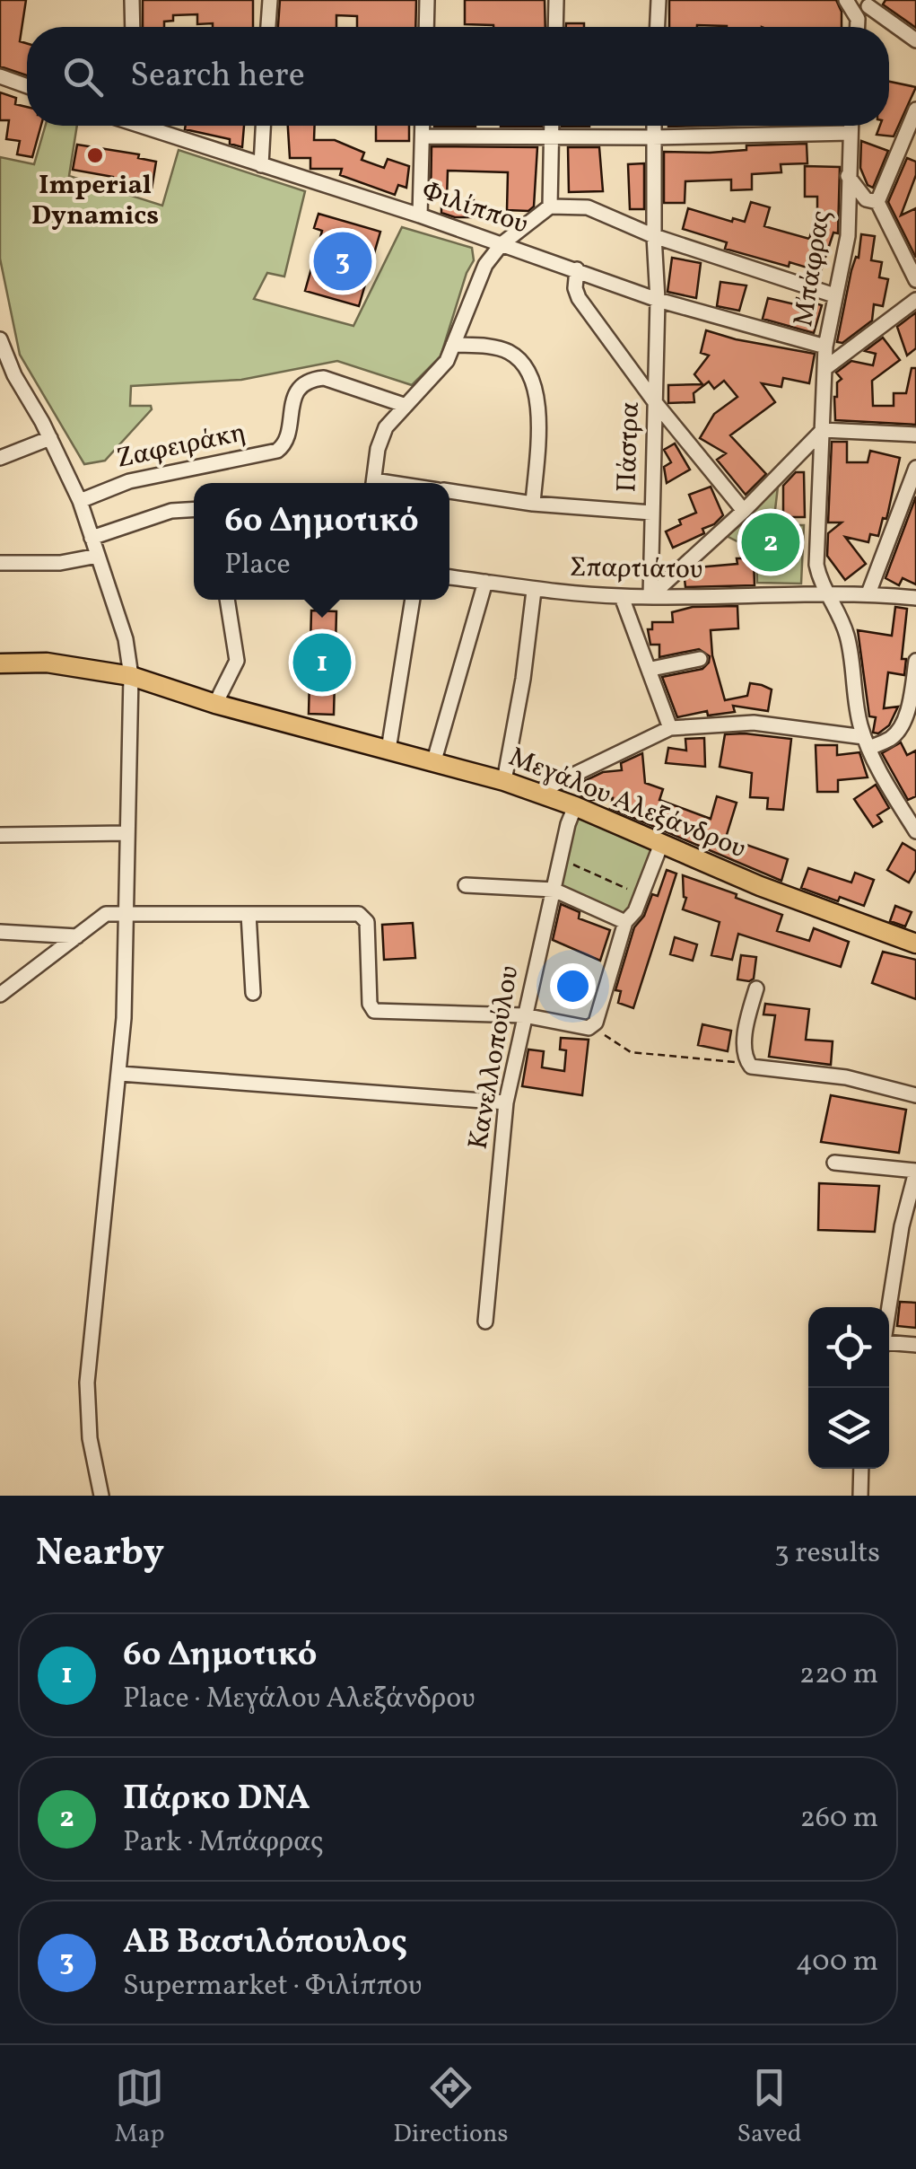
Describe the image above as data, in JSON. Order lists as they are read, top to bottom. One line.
{"streets":{"main road":["Μεγάλου Αλεξάνδρου"],"street":["Φιλίππου","Μπάφρας","Ζαφειράκη","Πάστρα","Σπαρτιάτου","Κανελλοπούλου"]},"crossings":[["Φιλίππου","Μπάφρας"],["Φιλίππου","Πάστρα"],["Μπάφρας","Σπαρτιάτου"],["Πάστρα","Σπαρτιάτου"],["Μεγάλου Αλεξάνδρου","Κανελλοπούλου"]],"places":["Imperial Dynamics"],"page":{"search":"Search here","pins":["3","2","1"],"popup":["6ο Δημοτικό","Place"],"heading":["Nearby","3 results"],"list":[{"mark":"1","name":"6ο Δημοτικό","note":"Place · Μεγάλου Αλεξάνδρου","value":"220 m"},{"mark":"2","name":"Πάρκο DNA","note":"Park · Μπάφρας","value":"260 m"},{"mark":"3","name":"ΑΒ Βασιλόπουλος","note":"Supermarket · Φιλίππου","value":"400 m"}],"nav":["Map","Directions","Saved"]}}
